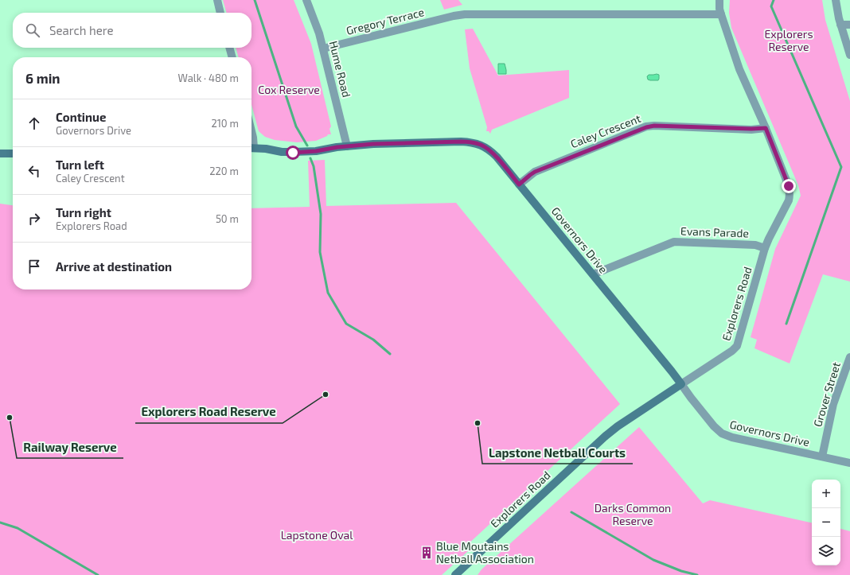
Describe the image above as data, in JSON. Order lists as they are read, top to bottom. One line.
{"streets":{"main road":["Governors Drive","Explorers Road"],"street":["Gregory Terrace","Hume Road","Caley Crescent","Evans Parade","Grover Street"]},"crossings":[["Gregory Terrace","Hume Road"],["Gregory Terrace","Explorers Road"],["Hume Road","Governors Drive"],["Caley Crescent","Governors Drive"],["Caley Crescent","Explorers Road"],["Evans Parade","Governors Drive"],["Evans Parade","Explorers Road"],["Governors Drive","Explorers Road"],["Governors Drive","Grover Street"]],"parks":["Explorers Reserve","Cox Reserve","Darks Common Reserve","Lapstone Oval"],"places":{"other":["Explorers Road Reserve","Railway Reserve","Lapstone Netball Courts"],"building":["Blue Moutains Netball Association"]},"page":{"search":"Search here","heading":["6 min","Walk · 480 m"],"list":[["Continue","Governors Drive","210 m"],["Turn left","Caley Crescent","220 m"],["Turn right","Explorers Road","50 m"],"Arrive at destination"],"map_buttons":["+","−"]}}
